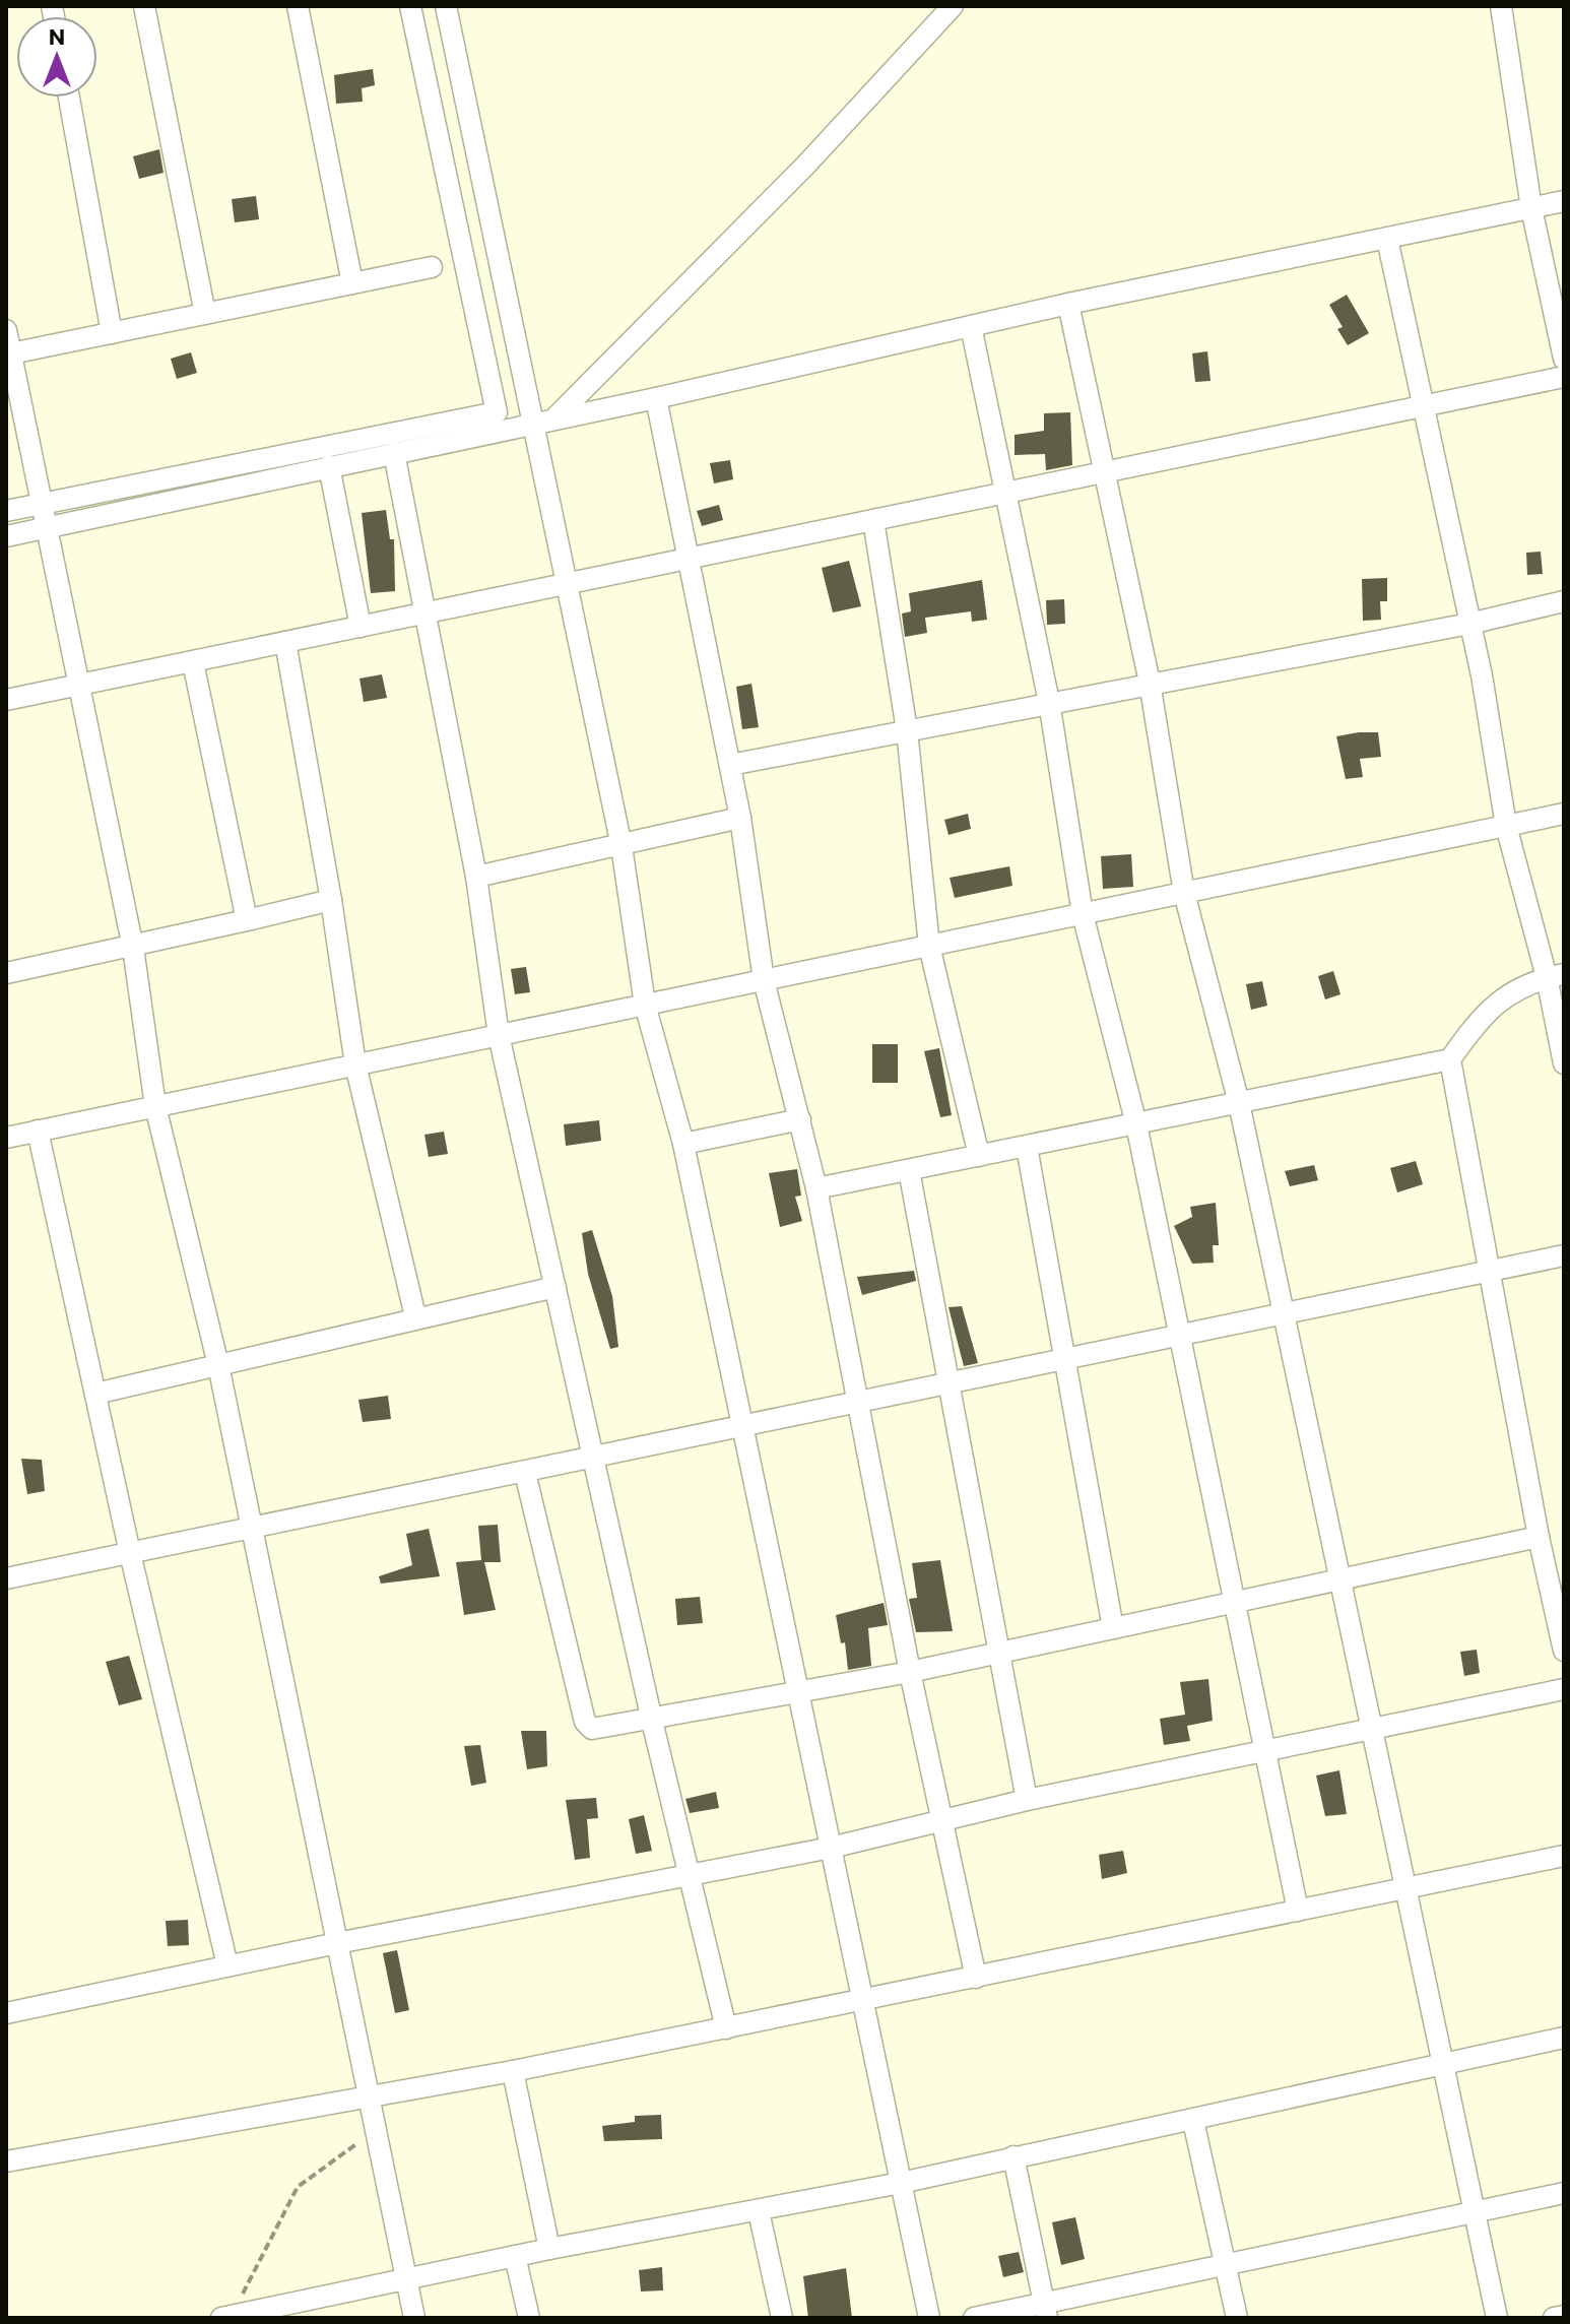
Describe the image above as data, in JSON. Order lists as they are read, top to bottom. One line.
{"north":"top"}
